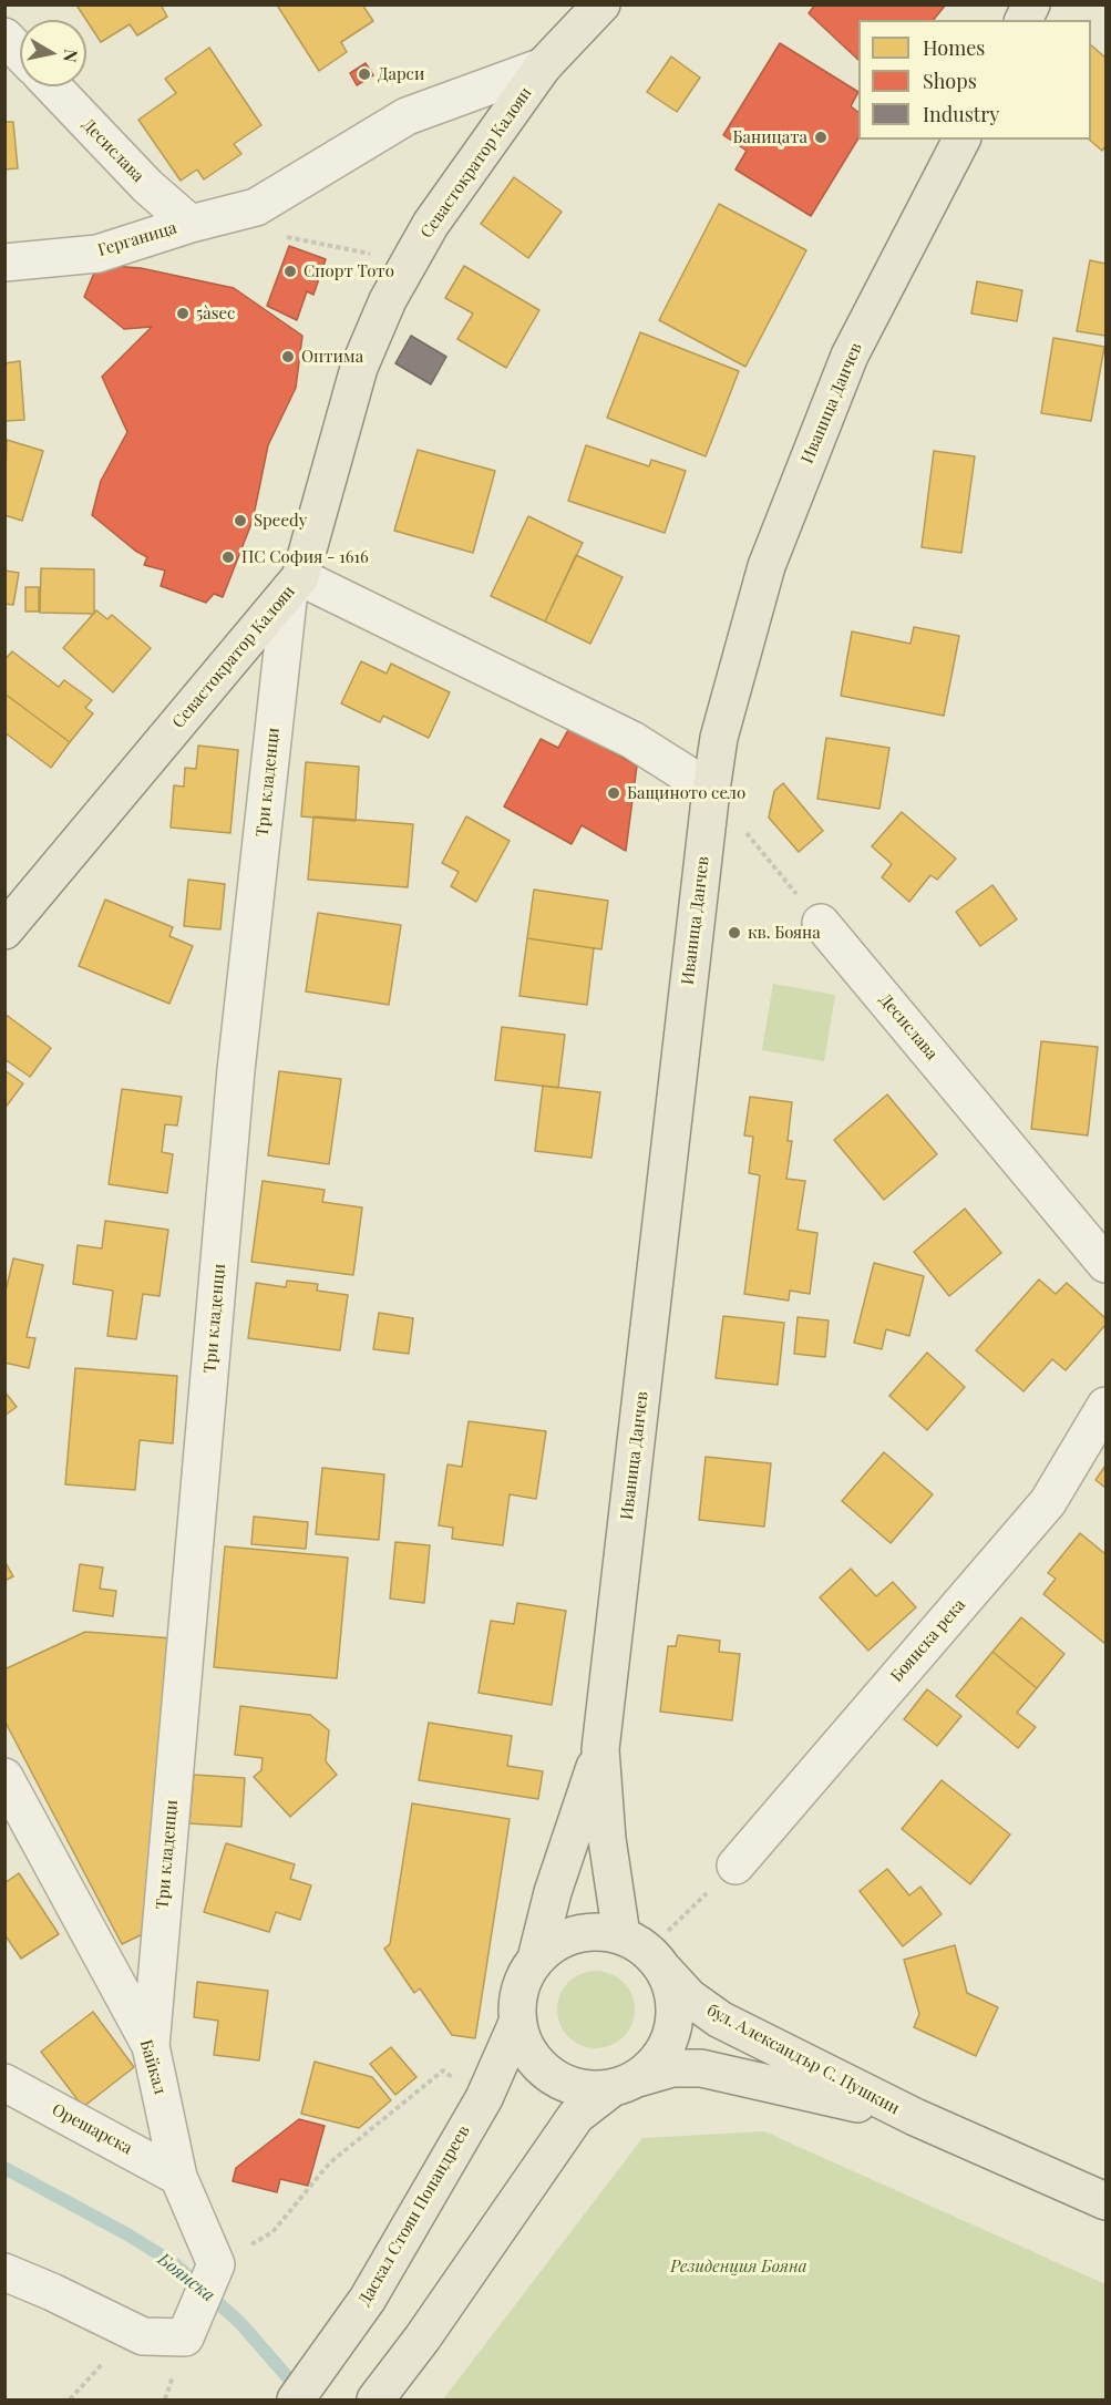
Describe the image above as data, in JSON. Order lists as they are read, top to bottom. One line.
{"streets":{"main road":["Севастократор Калоян","Иваница Данчев","бул. Александър С. Пушкин","Даскал Стоян Попандреев"],"street":["Десислава","Герганица","Три кладенци","Боянска река","Байкал","Орешарска"]},"crossings":[["Десислава","Севастократор Калоян"],["Десислава","Герганица"],["Севастократор Калоян","Герганица"],["Севастократор Калоян","Три кладенци"],["Иваница Данчев","бул. Александър С. Пушкин"],["Иваница Данчев","Даскал Стоян Попандреев"],["Три кладенци","Байкал"],["бул. Александър С. Пушкин","Даскал Стоян Попандреев"],["Байкал","Орешарска"]],"water":["Боянска"],"parks":["Резиденция Бояна"],"places":["Дарси","Баницата","Спорт Тото","5àsec","Оптима","Speedy","ПС София - 1616","Бащиното село","кв. Бояна"],"legend":["Homes","Shops","Industry"],"north":"right"}
